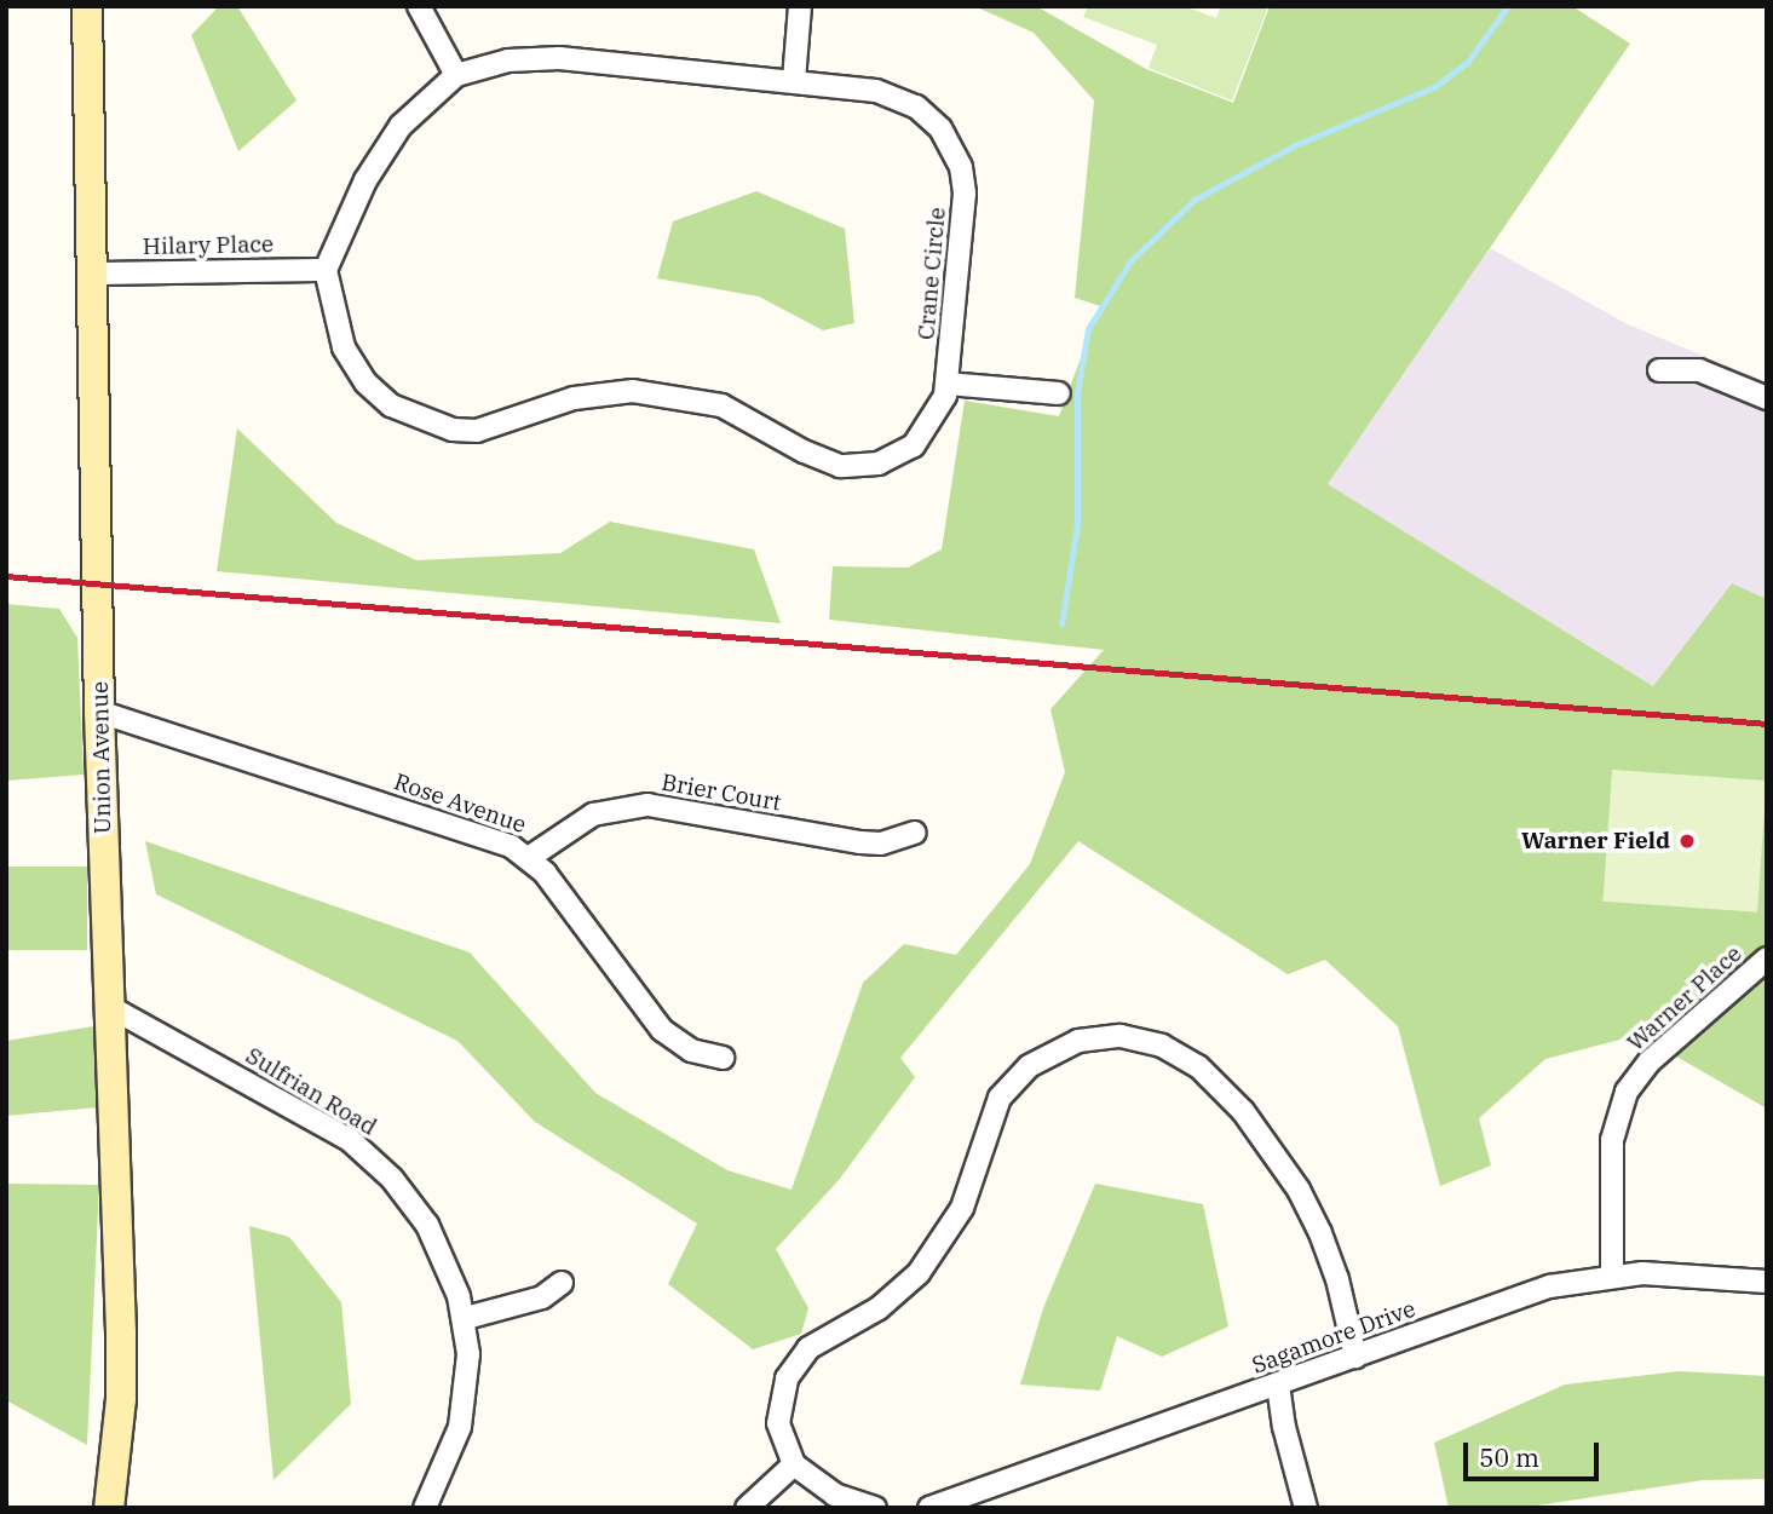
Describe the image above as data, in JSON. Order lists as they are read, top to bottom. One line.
{"streets":{"main road":["Union Avenue"],"street":["Hilary Place","Crane Circle","Brier Court","Rose Avenue","Warner Place","Sulfrian Road","Sagamore Drive"]},"crossings":[["Hilary Place","Crane Circle"],["Hilary Place","Union Avenue"],["Union Avenue","Rose Avenue"],["Union Avenue","Sulfrian Road"],["Brier Court","Rose Avenue"],["Warner Place","Sagamore Drive"]],"places":["Warner Field"],"scale_bar":"50 m"}
